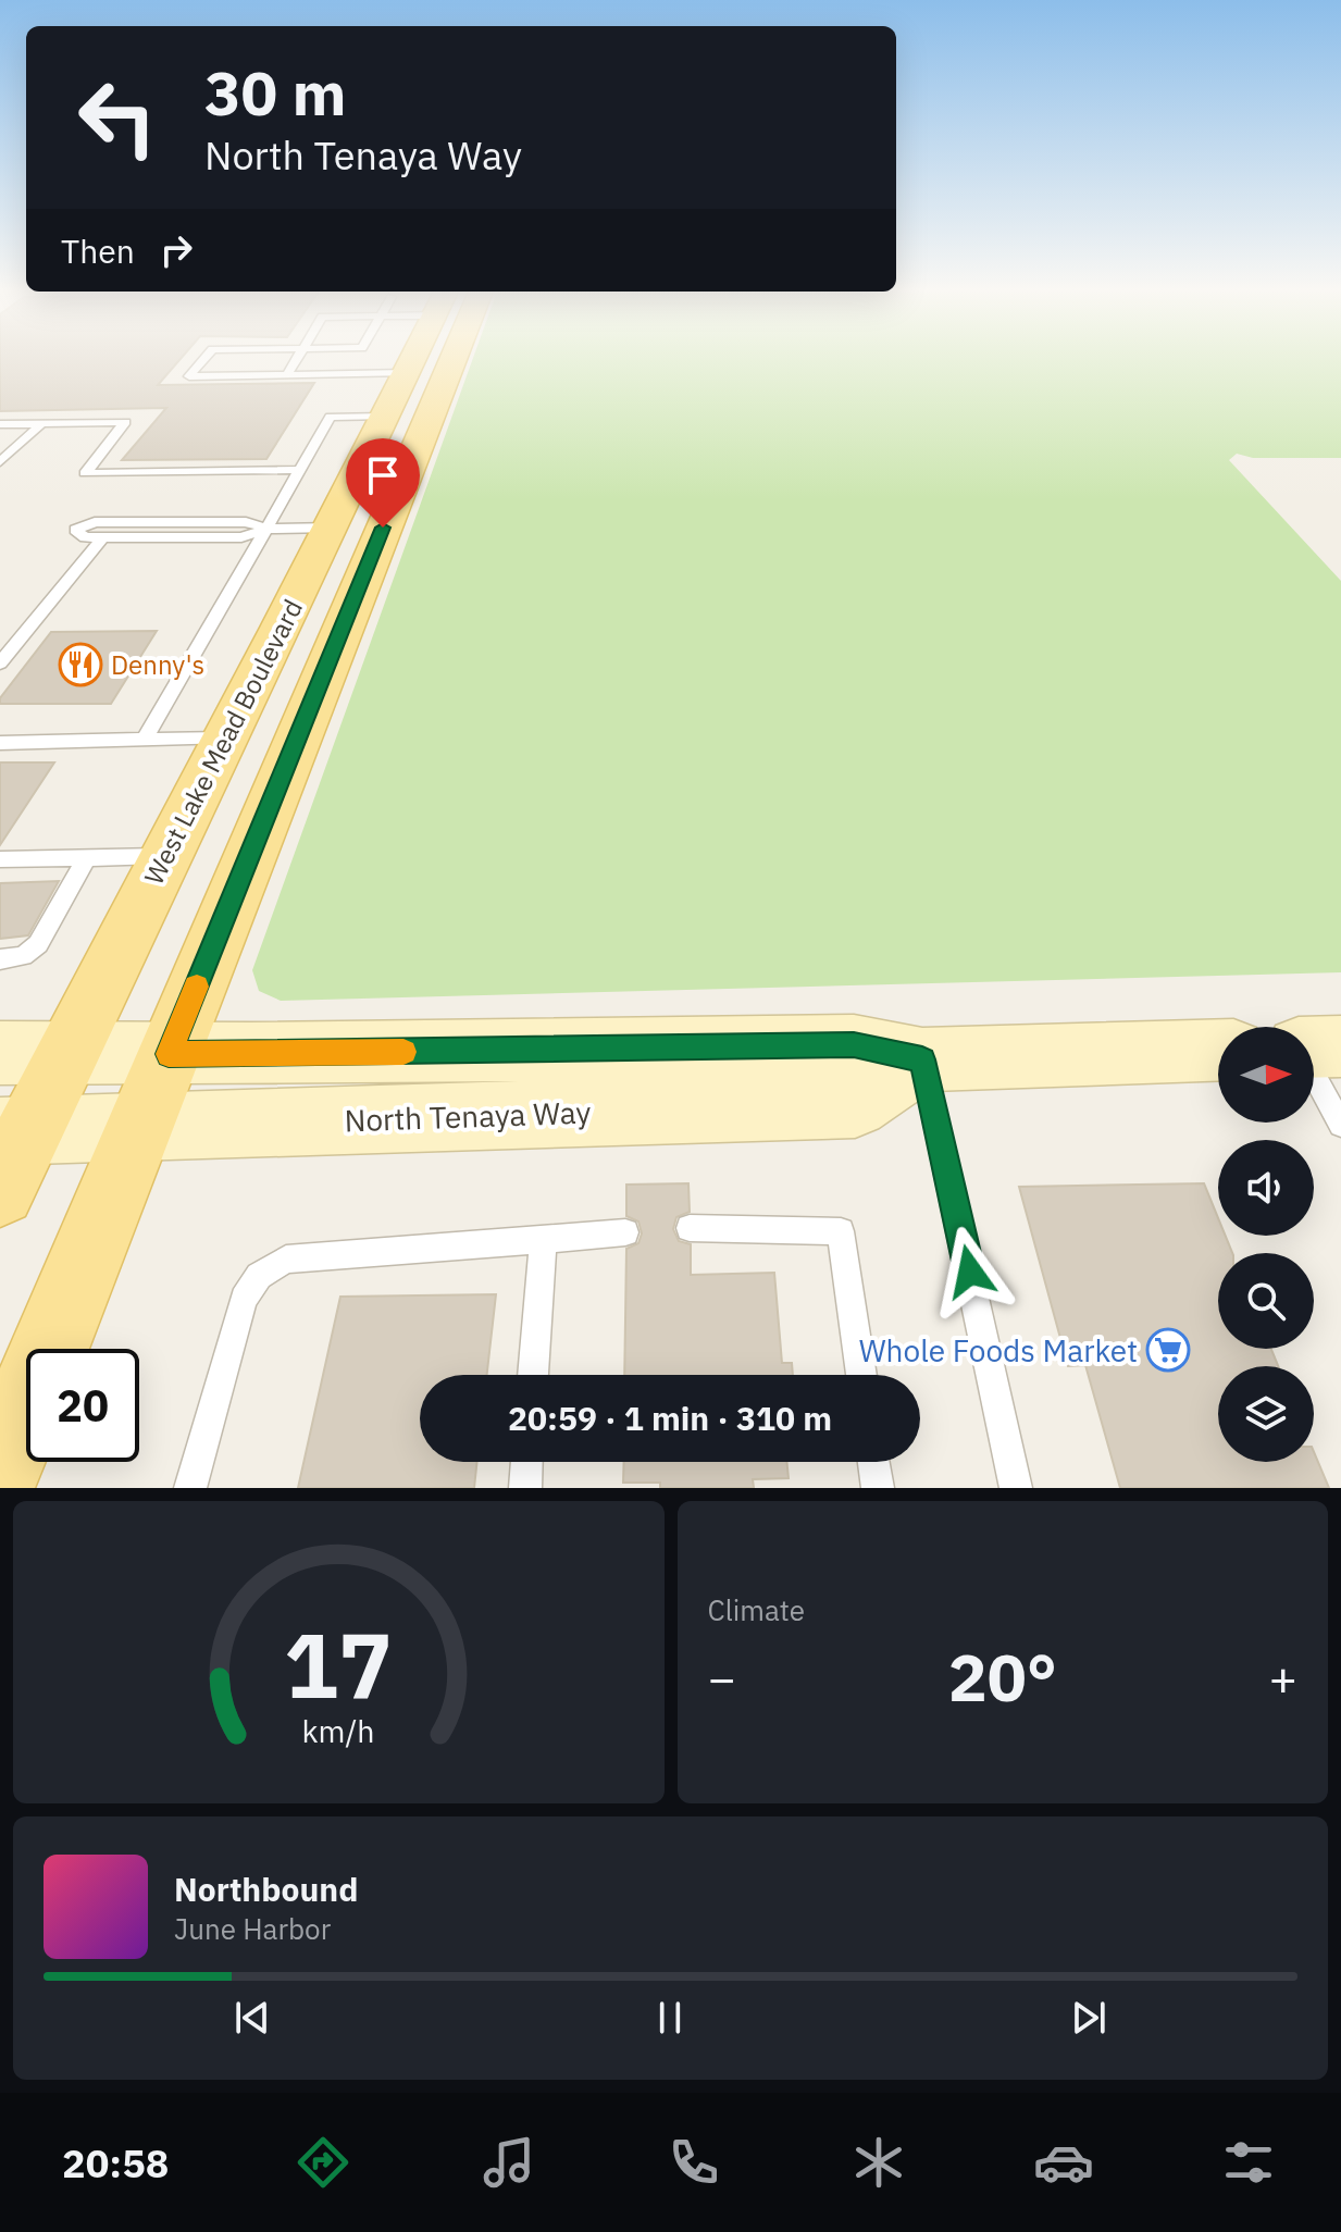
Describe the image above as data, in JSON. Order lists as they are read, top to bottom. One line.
{"streets":{"main road":["West Lake Mead Boulevard","North Tenaya Way"]},"crossings":[["West Lake Mead Boulevard","North Tenaya Way"]],"places":{"restaurant":["Denny's"],"supermarket":["Whole Foods Market"]},"north":"right","page":{"turn":["30 m","North Tenaya Way"],"then":"Then","limit":"20","trip":"20:59 · 1 min · 310 m","tile":"Climate","heat":["−","20°","+"],"song":["Northbound","June Harbor"],"tabs":"20:58","gauge":["17","km/h"]}}
